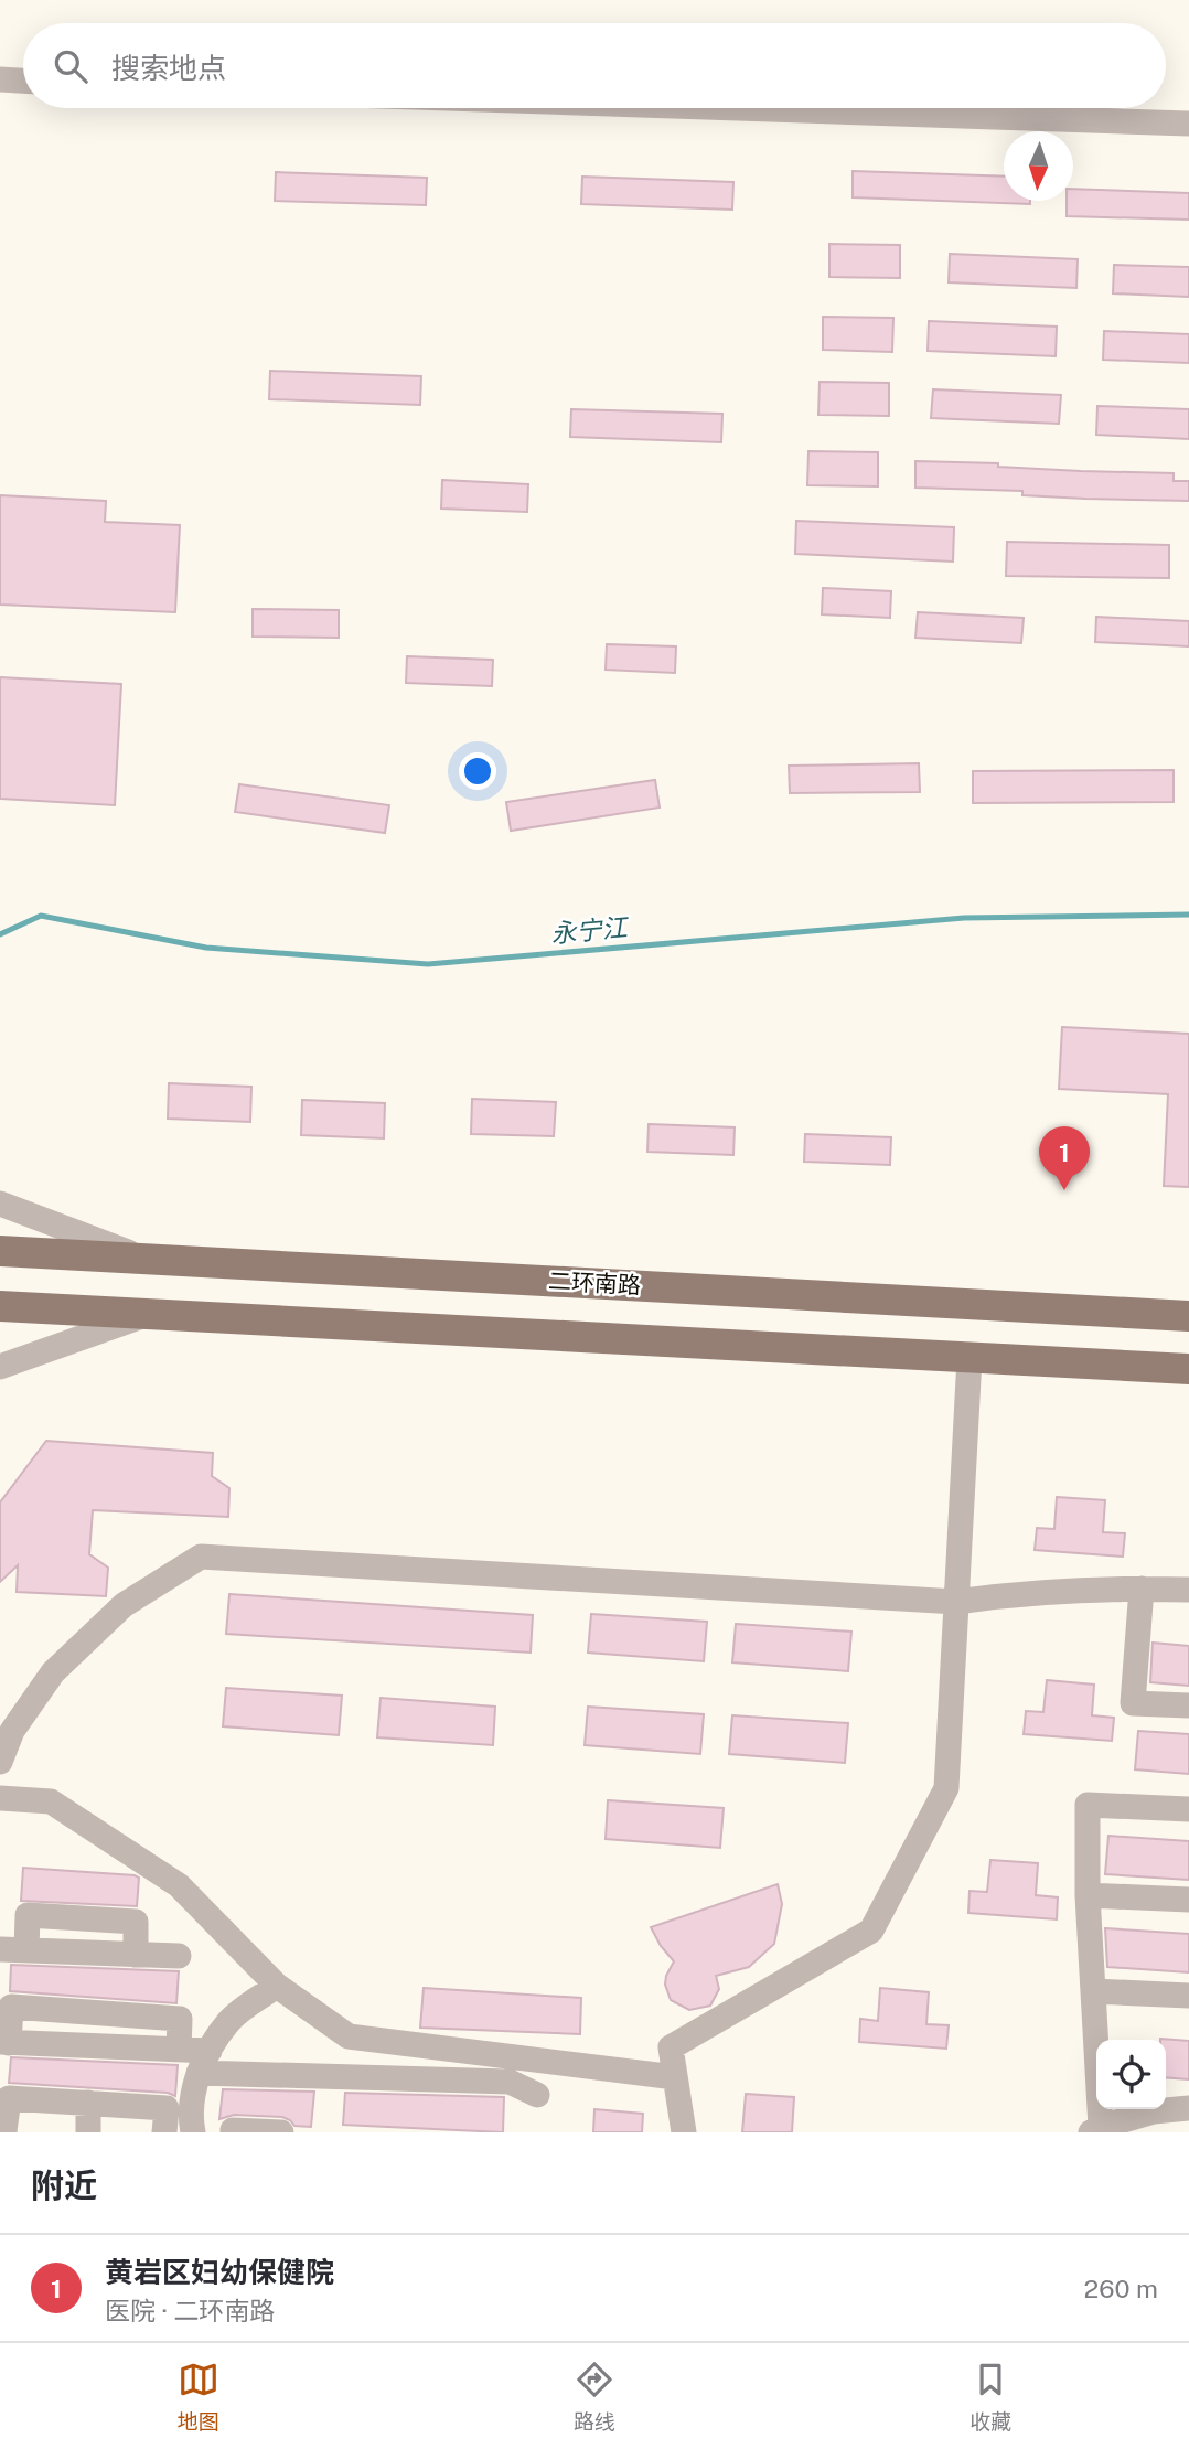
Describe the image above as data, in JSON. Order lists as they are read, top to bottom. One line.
{"streets":{"main road":["二环南路"]},"water":["永宁江"],"north":"bottom","page":{"search":"搜索地点","pins":"1","heading":"附近","list":[{"mark":"1","name":"黄岩区妇幼保健院","note":"医院 · 二环南路","value":"260 m"}],"nav":["地图","路线","收藏"]}}
